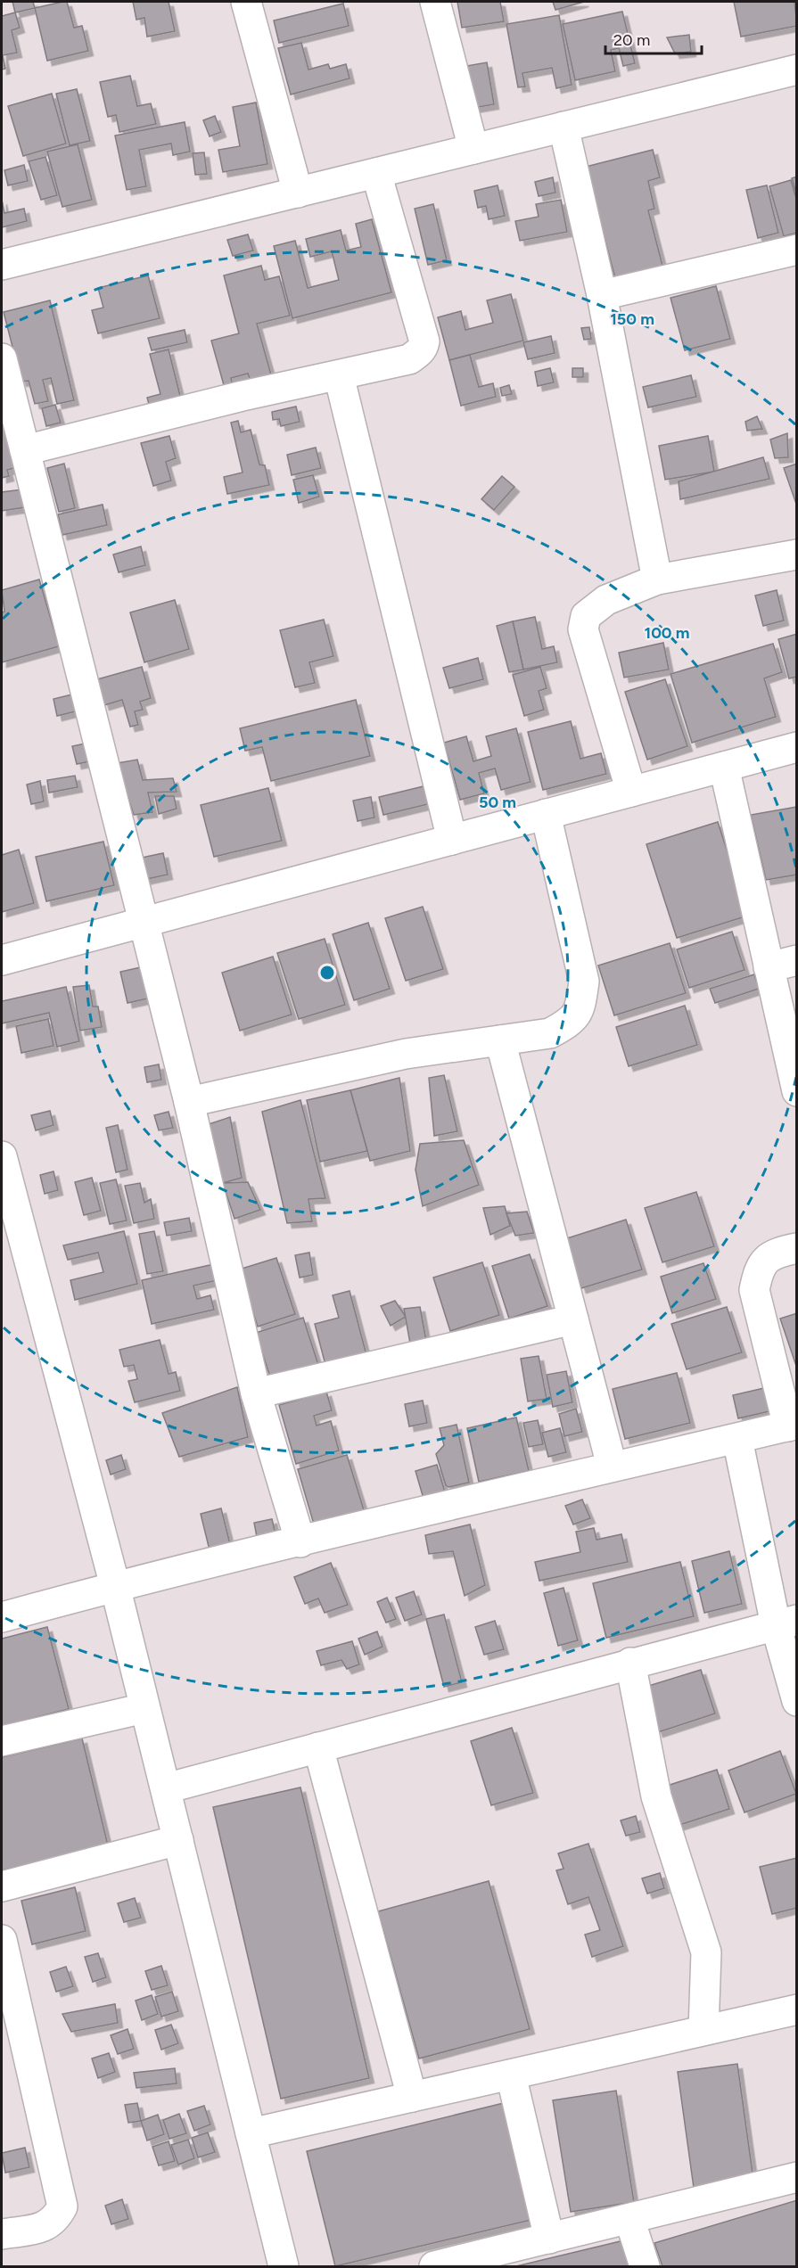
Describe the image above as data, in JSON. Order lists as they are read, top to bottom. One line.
{"scale_bar":"20 m","rings":["150 m","100 m","50 m"]}
